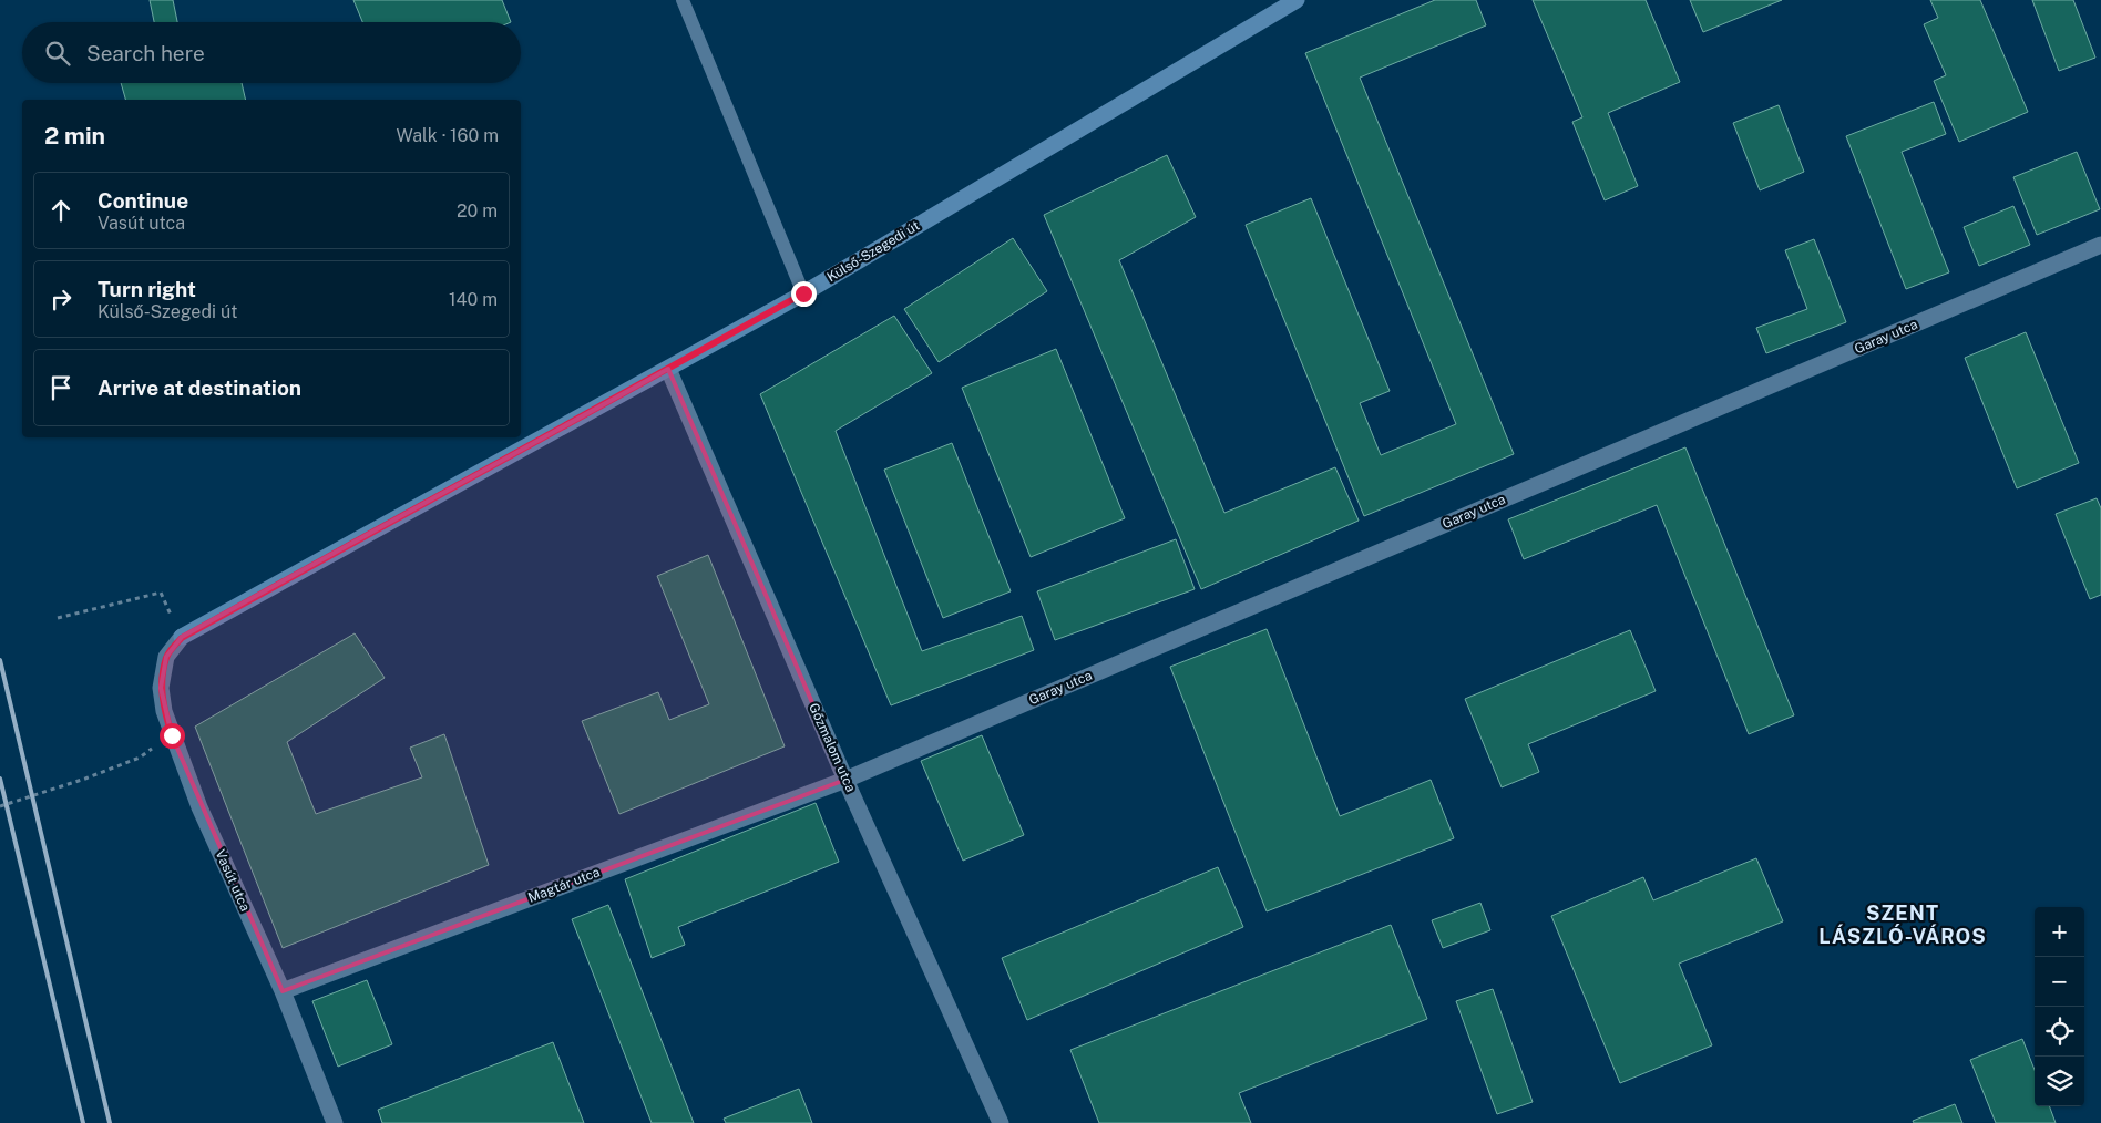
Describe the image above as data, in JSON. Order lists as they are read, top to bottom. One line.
{"streets":{"street":["Külső-Szegedi út","Garay utca","Gőzmalom utca","Vasút utca","Magtár utca"]},"crossings":[["Külső-Szegedi út","Gőzmalom utca"],["Külső-Szegedi út","Vasút utca"],["Garay utca","Gőzmalom utca"],["Garay utca","Magtár utca"],["Gőzmalom utca","Magtár utca"],["Vasút utca","Magtár utca"]],"districts":["SZENT LÁSZLÓ-VÁROS"],"page":{"search":"Search here","heading":["2 min","Walk · 160 m"],"list":[["Continue","Vasút utca","20 m"],["Turn right","Külső-Szegedi út","140 m"],"Arrive at destination"],"map_buttons":["+","−"]}}
